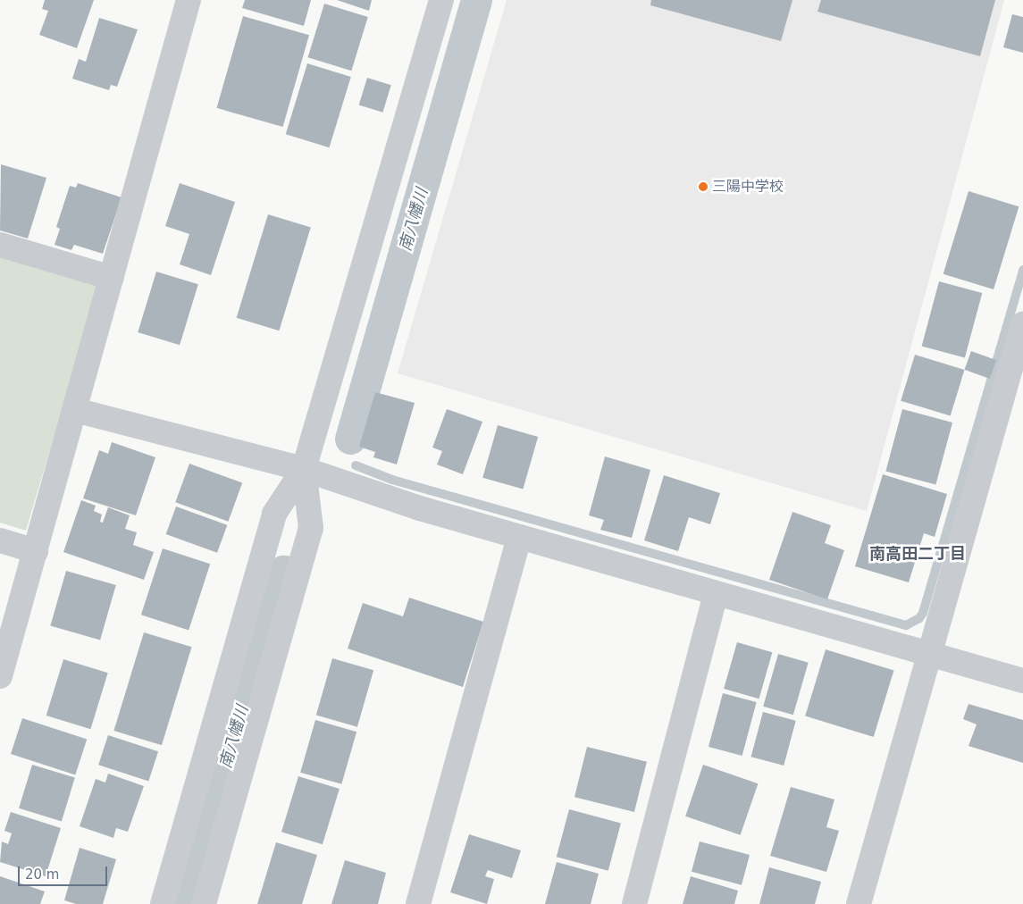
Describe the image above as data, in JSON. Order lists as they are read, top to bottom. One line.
{"districts":["南高田二丁目"],"water":["南八幡川"],"places":["三陽中学校"],"scale_bar":"20 m"}
